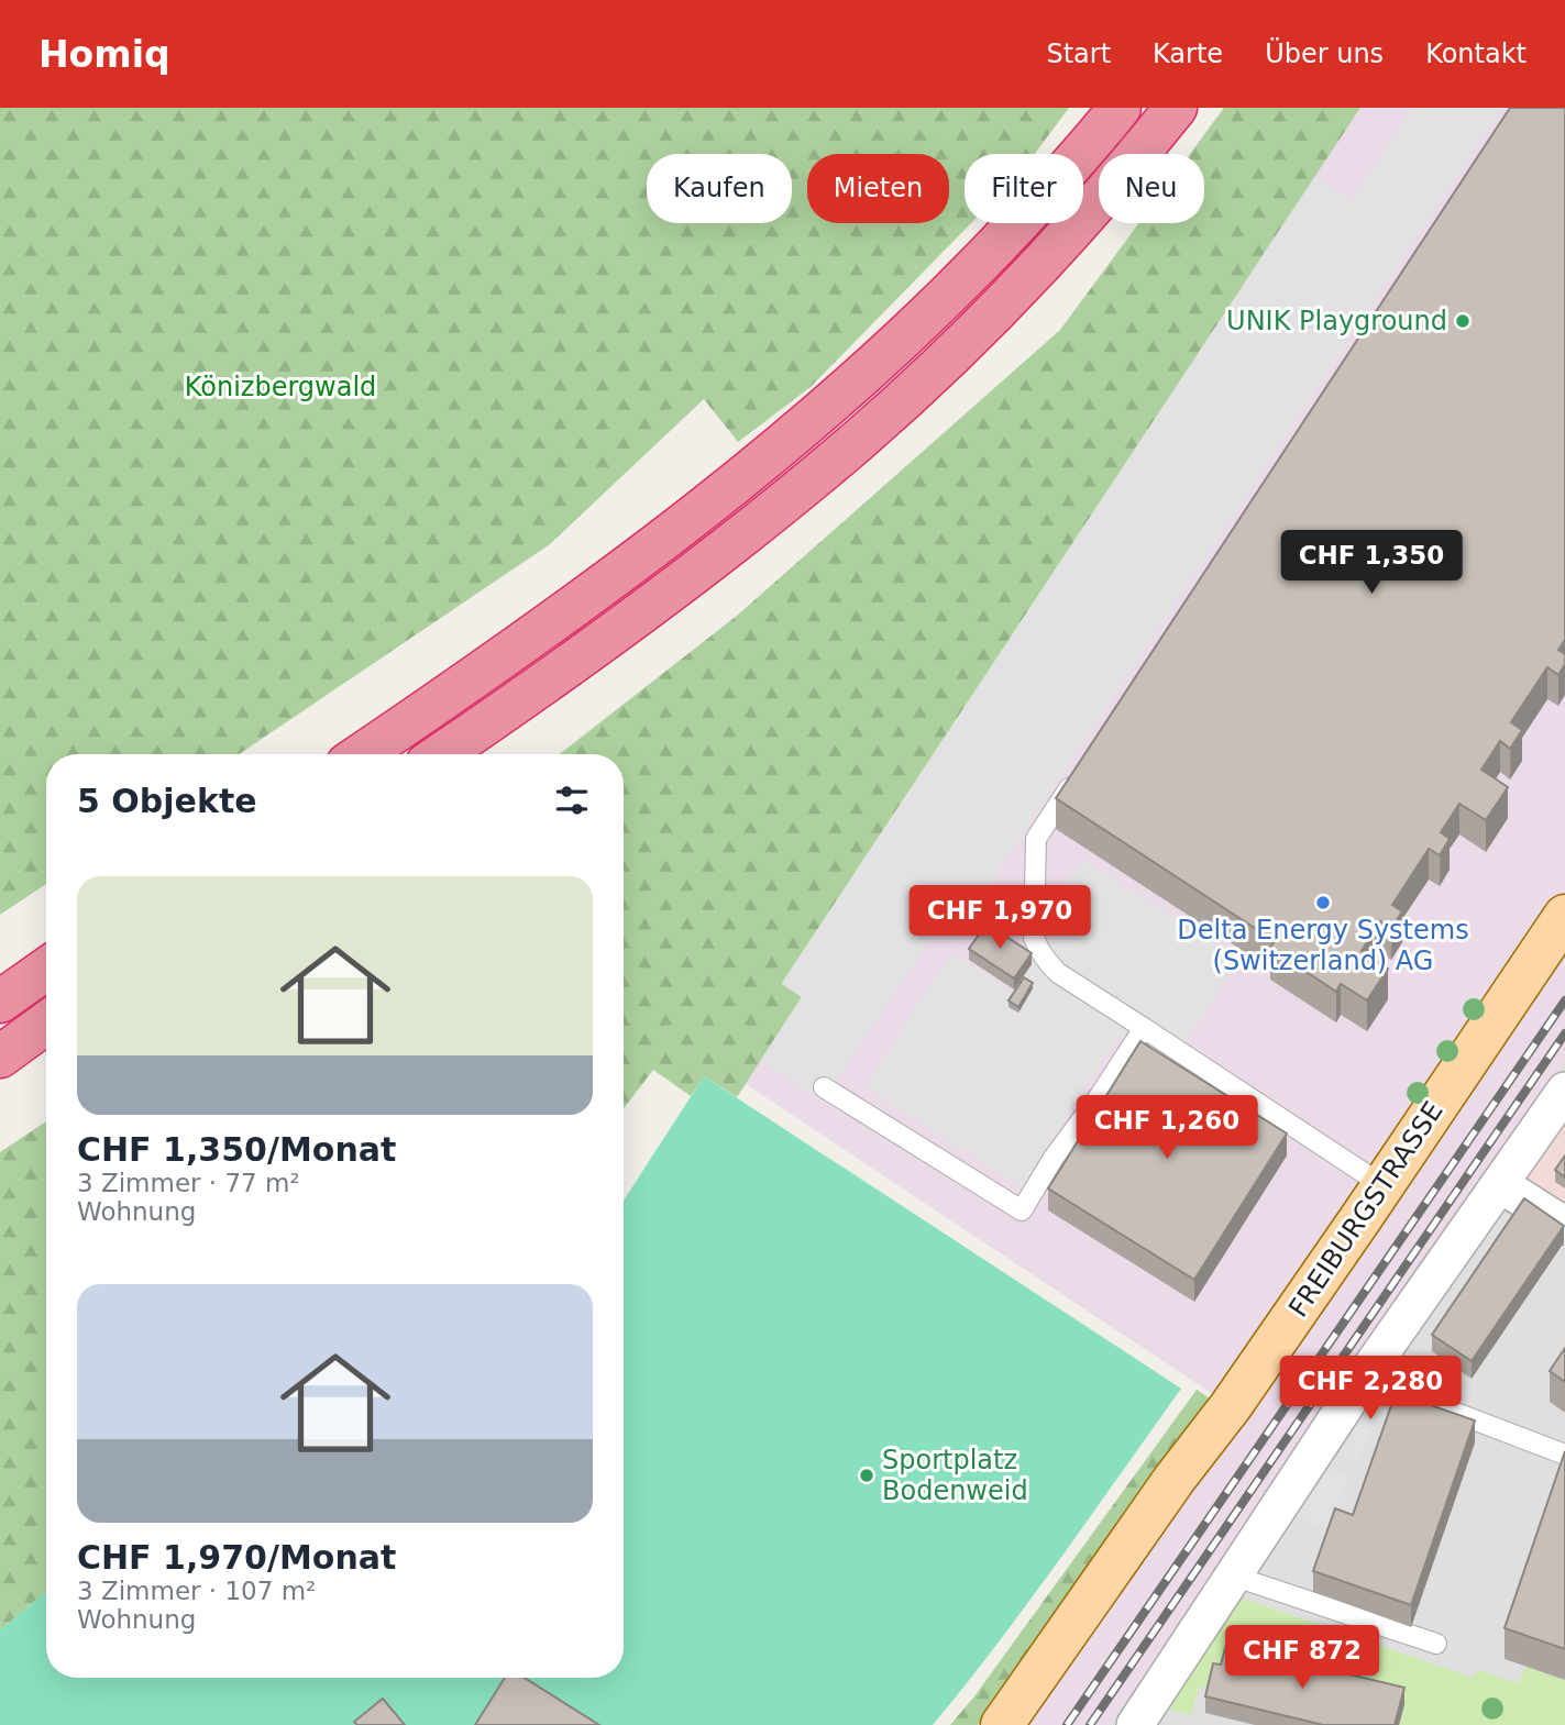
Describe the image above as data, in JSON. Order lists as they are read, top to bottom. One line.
{"streets":{"main road":["FREIBURGSTRASSE"]},"parks":["Könizbergwald"],"places":["UNIK Playground","Delta Energy Systems (Switzerland) AG","Sportplatz Bodenweid"],"page":{"header":"Homiq","nav":["Start","Karte","Über uns","Kontakt"],"chip":["Kaufen","Mieten","Filter","Neu"],"price":["CHF 1,350","CHF 1,970","CHF 1,260","CHF 2,280","CHF 872"],"heading":"5 Objekte","list":[{"name":"CHF 1,350/Monat","note":"3 Zimmer · 77 m² · Wohnung"},{"name":"CHF 1,970/Monat","note":"3 Zimmer · 107 m² · Wohnung"}]}}
